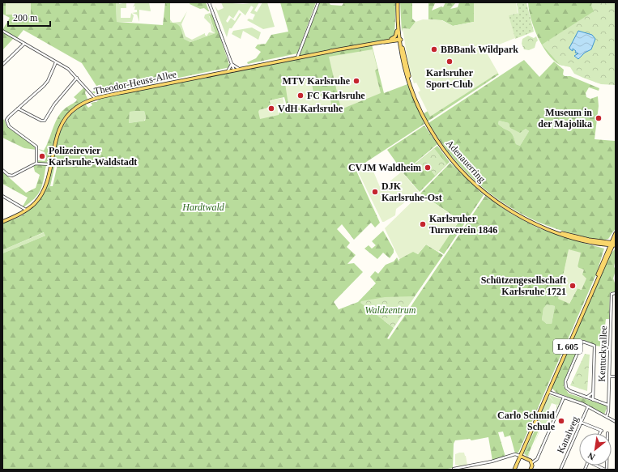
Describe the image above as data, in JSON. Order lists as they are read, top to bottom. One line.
{"streets":{"main road":["Theodor-Heuss-Allee","Adenauerring","L 605"],"street":["Kentuckyallee","Kanalweg"]},"crossings":[["Theodor-Heuss-Allee","Adenauerring"],["Adenauerring","L 605"],["L 605","Kanalweg"],["Kentuckyallee","Kanalweg"]],"parks":["Hardtwald","Waldzentrum"],"places":["BBBank Wildpark","Karlsruher Sport-Club","MTV Karlsruhe","FC Karlsruhe","VdH Karlsruhe","Museum in der Majolika","Polizeirevier Karlsruhe-Waldstadt","CVJM Waldheim","DJK Karlsruhe-Ost","Karlsruher Turnverein 1846","Schützengesellschaft Karlsruhe 1721","Carlo Schmid Schule"],"scale_bar":"200 m","north":"bottom left"}
